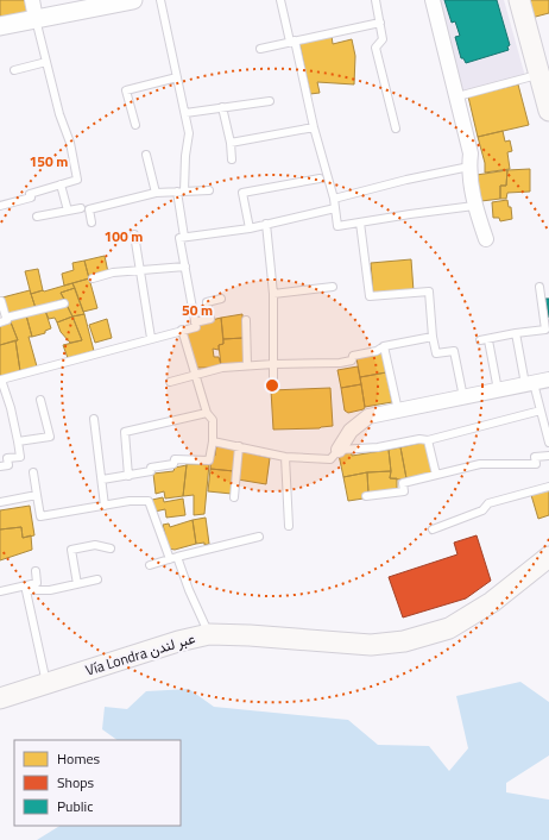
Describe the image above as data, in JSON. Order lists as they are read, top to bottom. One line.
{"streets":{"main road":["Vía Londra عبر لندن"]},"legend":["Homes","Shops","Public"],"rings":["150 m","100 m","50 m"]}
